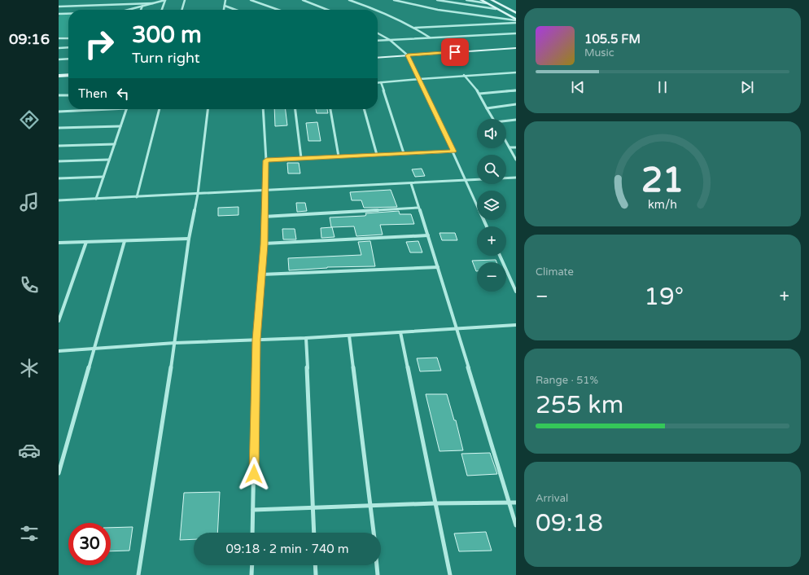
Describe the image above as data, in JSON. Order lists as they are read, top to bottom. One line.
{"page":{"tabs":"09:16","turn":["300 m","Turn right"],"song":["105.5 FM","Music"],"then":"Then","map_buttons":["+","−"],"tile":["Climate",["Range · 51%","255 km"],["Arrival","09:18"]],"heat":["−","19°","+"],"limit":"30","trip":"09:18 · 2 min · 740 m","gauge":["21","km/h"]}}
